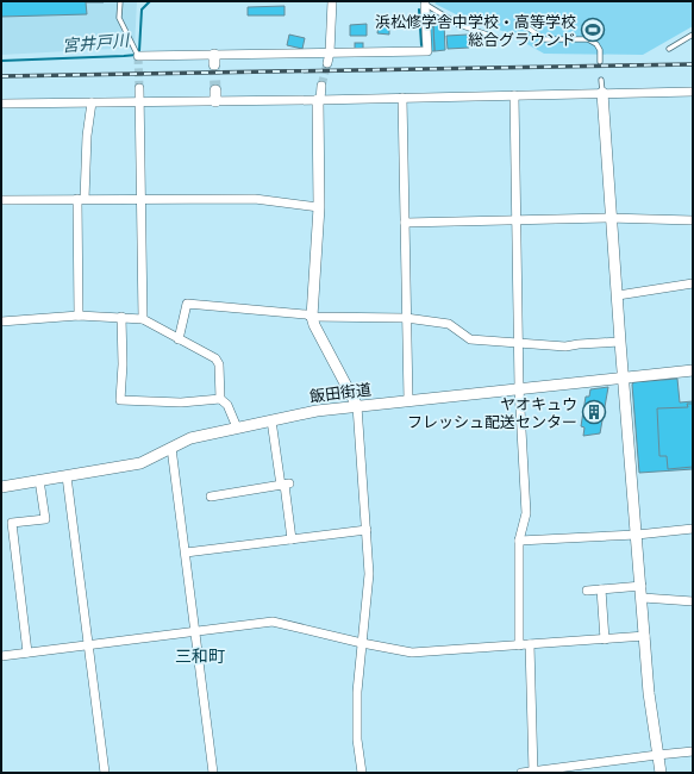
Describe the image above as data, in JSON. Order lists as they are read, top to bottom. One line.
{"streets":{"street":["飯田街道"]},"districts":["三和町"],"water":["宮井戸川"],"places":{"sports":["浜松修学舎中学校・高等学校 総合グラウンド"],"building":["ヤオキュウ フレッシュ配送センター"]}}
